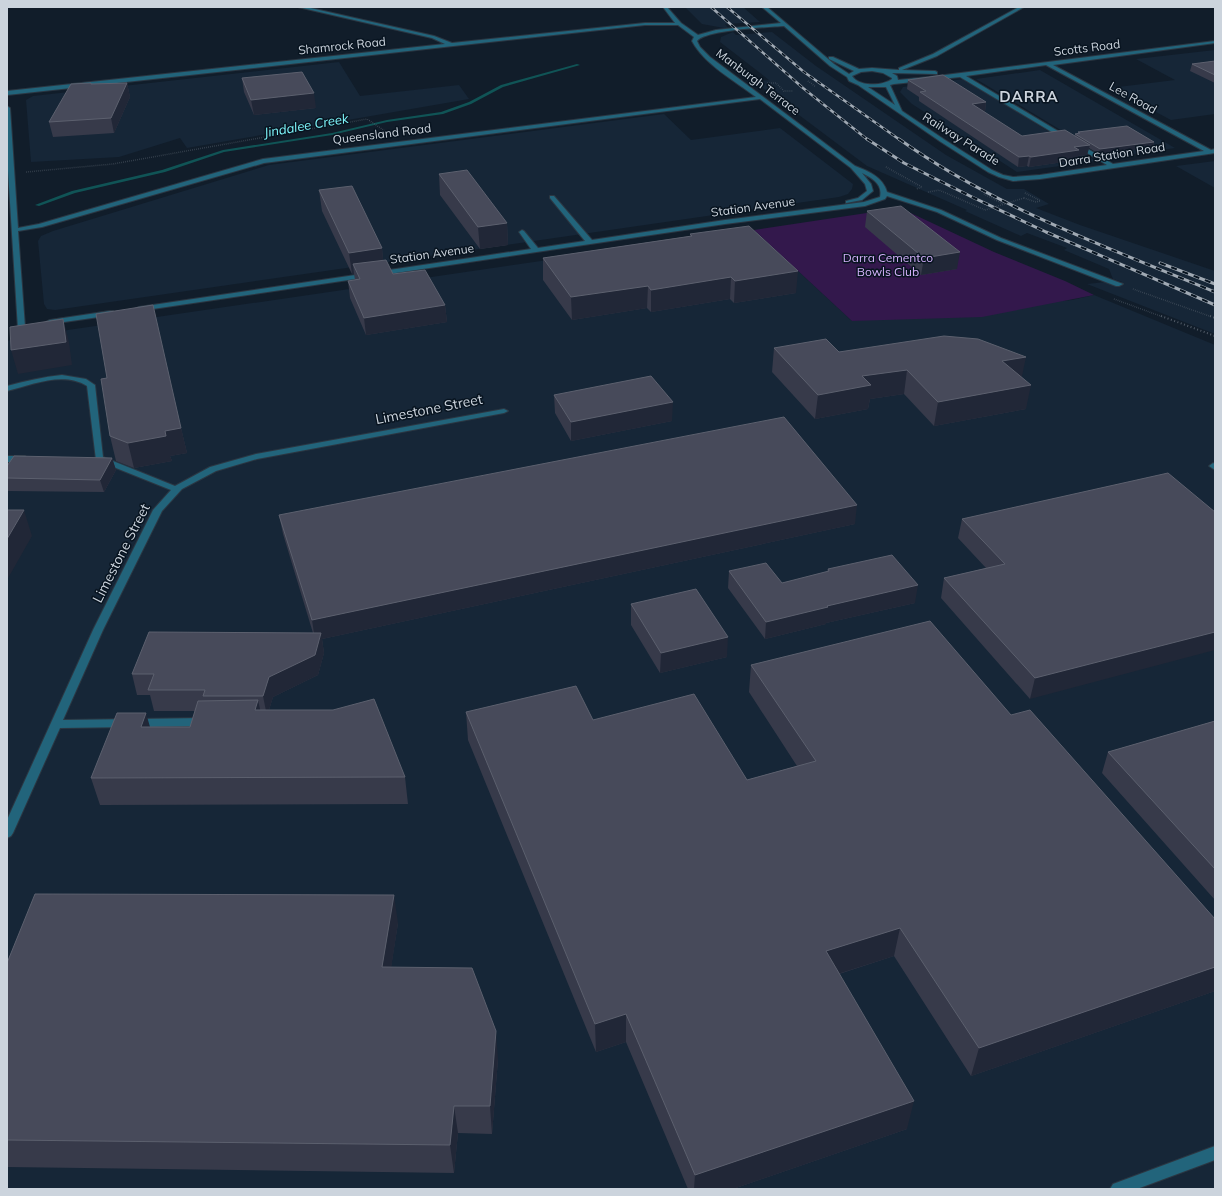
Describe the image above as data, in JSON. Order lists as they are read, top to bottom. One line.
{"streets":{"street":["Shamrock Road","Scotts Road","Manburgh Terrace","Lee Road","Queensland Road","Railway Parade","Darra Station Road","Station Avenue","Limestone Street"]},"crossings":[["Scotts Road","Lee Road"],["Scotts Road","Railway Parade"],["Manburgh Terrace","Queensland Road"],["Manburgh Terrace","Station Avenue"],["Lee Road","Darra Station Road"],["Railway Parade","Darra Station Road"]],"districts":["DARRA"],"water":["Jindalee Creek"],"parks":["Darra Cementco Bowls Club"]}
